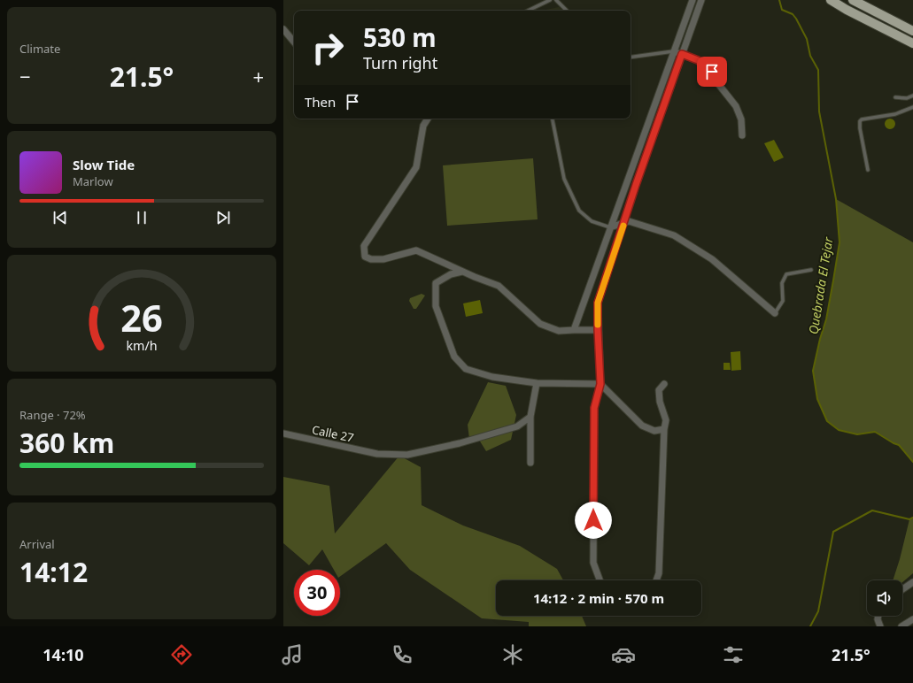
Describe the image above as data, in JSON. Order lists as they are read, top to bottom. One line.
{"streets":{"street":["Calle 27"]},"water":["Quebrada El Tejar"],"page":{"tile":["Climate",["Range · 72%","360 km"],["Arrival","14:12"]],"turn":["530 m","Turn right"],"heat":["−","21.5°","+"],"then":"Then","song":["Slow Tide","Marlow"],"limit":"30","trip":"14:12 · 2 min · 570 m","tabs":["14:10","21.5°"],"gauge":["26","km/h"]}}
